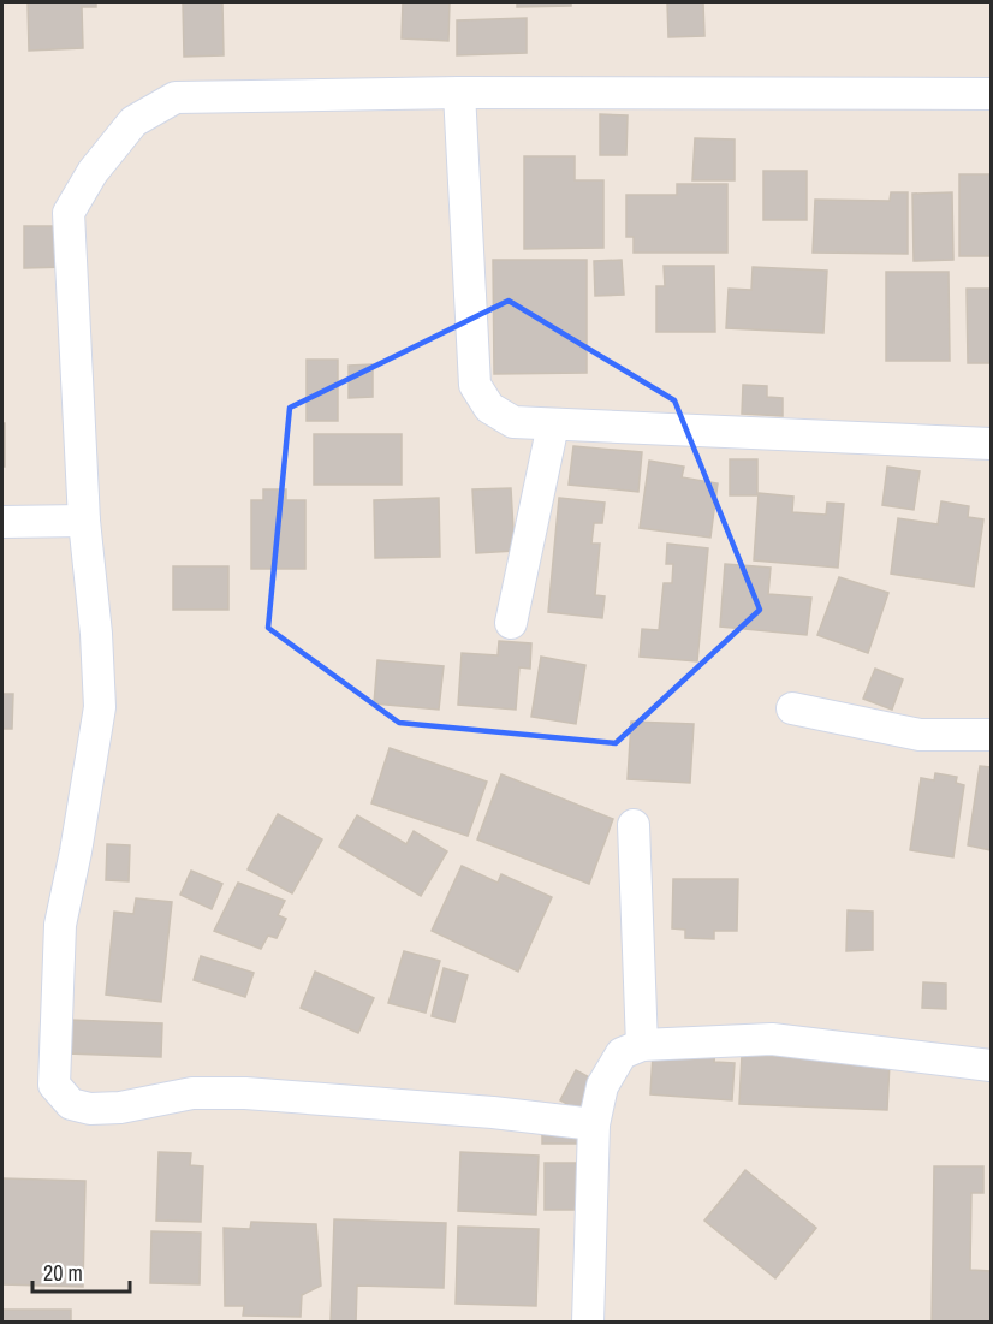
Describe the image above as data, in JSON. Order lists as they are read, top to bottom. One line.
{"scale_bar":"20 m"}
